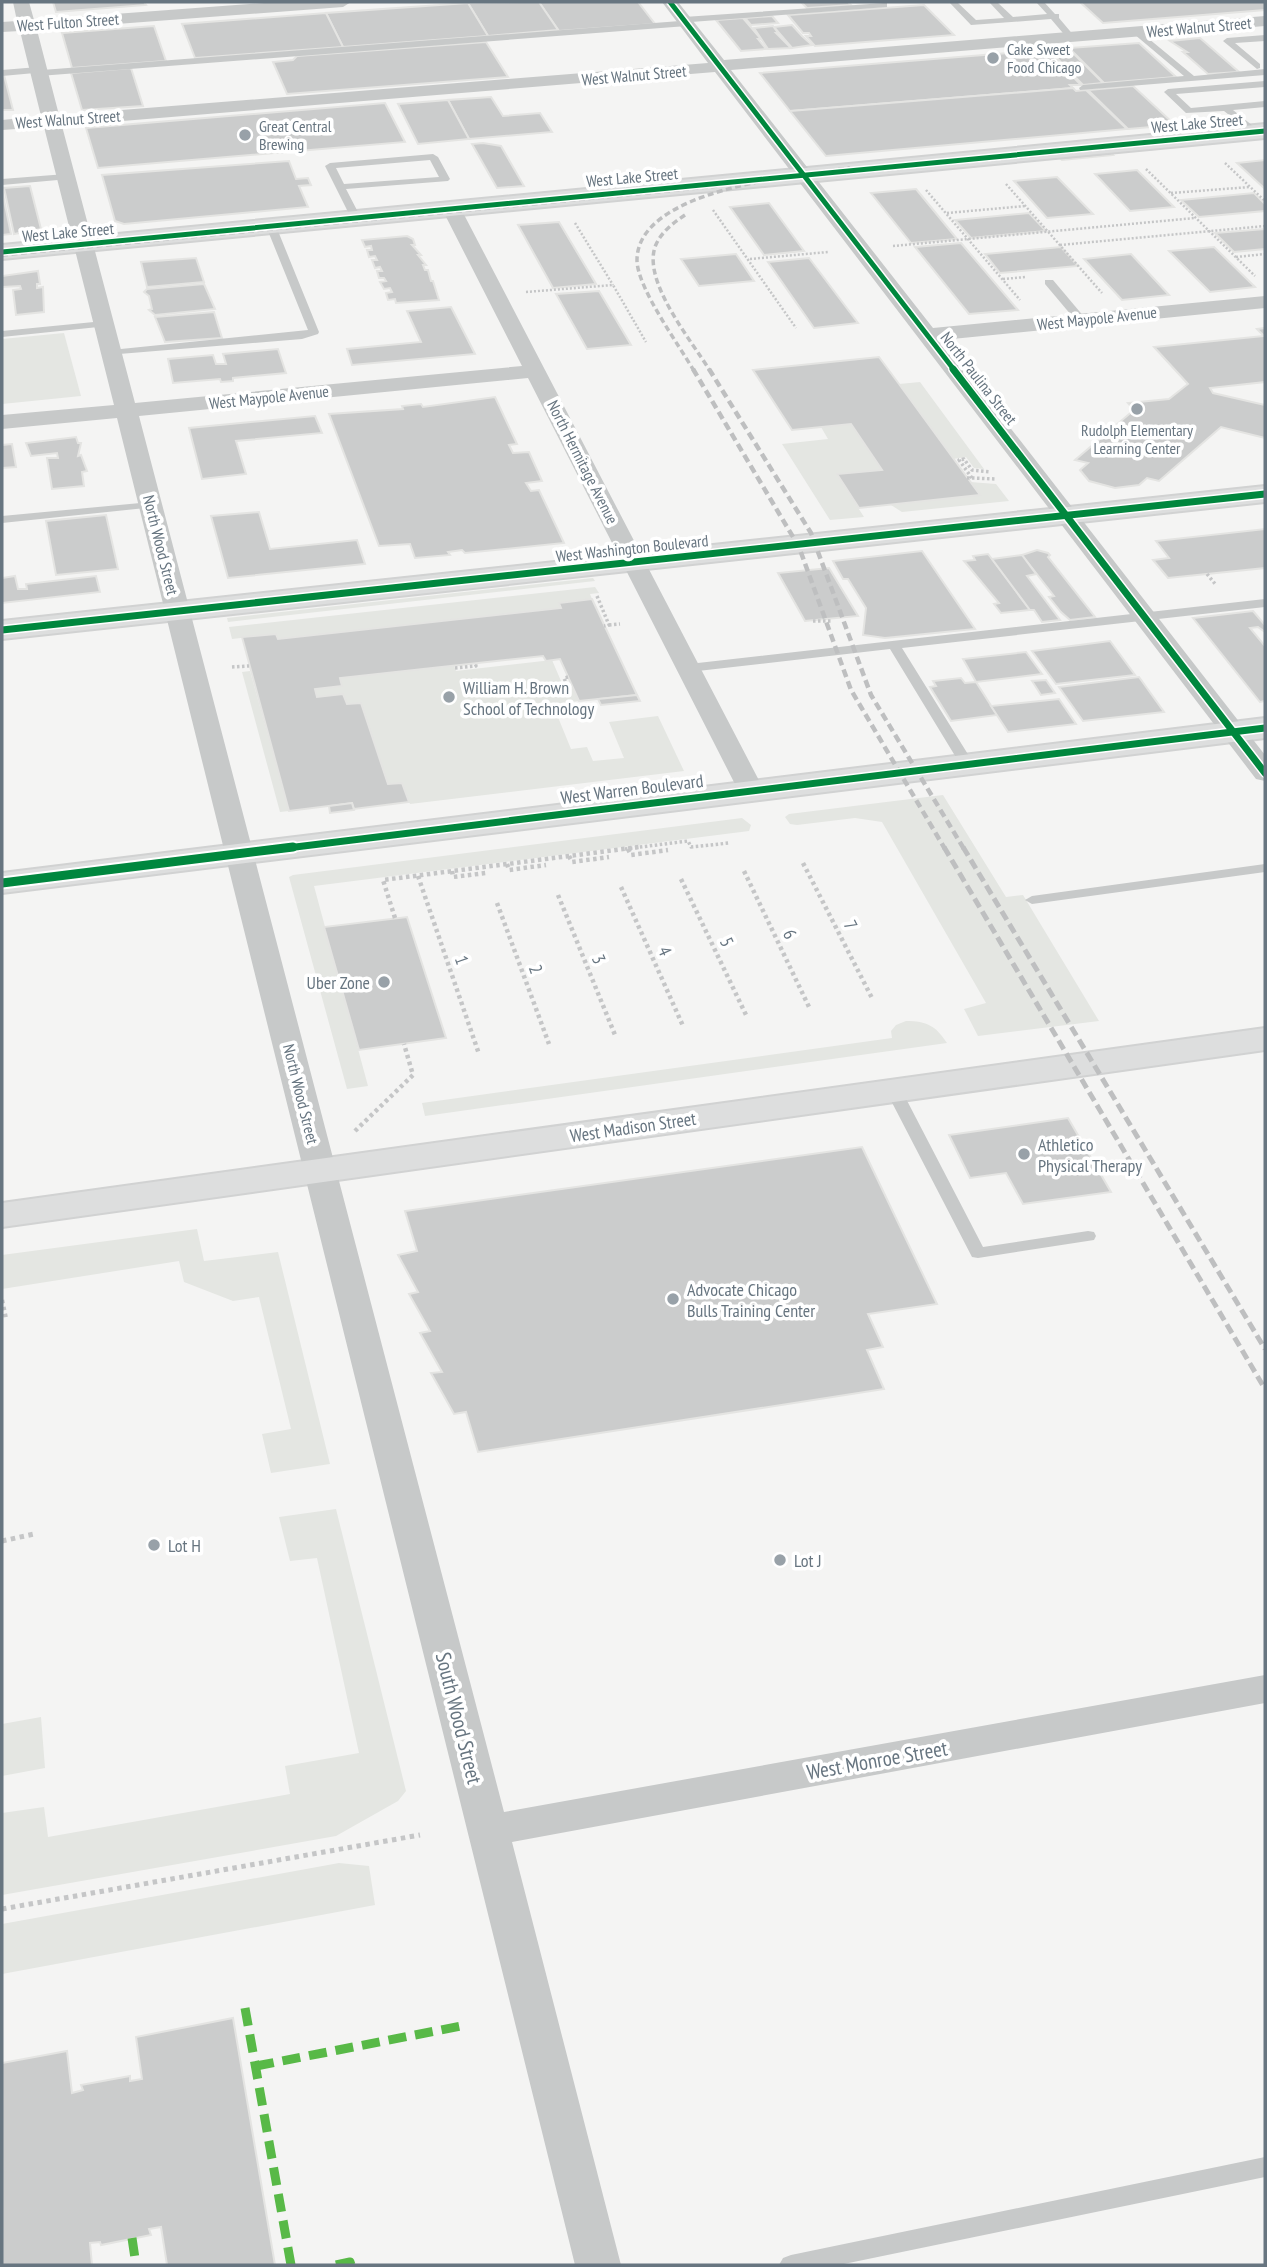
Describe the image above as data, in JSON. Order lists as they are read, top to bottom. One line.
{"streets":{"main road":["West Lake Street","West Washington Boulevard","West Warren Boulevard","West Madison Street"],"street":["West Fulton Street","West Walnut Street","West Maypole Avenue","North Paulina Street","North Hermitage Avenue","North Wood Street","South Wood Street","West Monroe Street"],"path":["7","6","5","4","3","1","2"]},"crossings":[["West Fulton Street","North Wood Street"],["West Walnut Street","North Paulina Street"],["West Walnut Street","North Wood Street"],["West Lake Street","North Paulina Street"],["West Lake Street","North Hermitage Avenue"],["West Lake Street","North Wood Street"],["West Maypole Avenue","North Paulina Street"],["West Maypole Avenue","North Hermitage Avenue"],["West Maypole Avenue","North Wood Street"],["North Paulina Street","West Washington Boulevard"],["North Paulina Street","West Warren Boulevard"],["North Hermitage Avenue","West Washington Boulevard"],["North Hermitage Avenue","West Warren Boulevard"],["North Wood Street","West Washington Boulevard"],["North Wood Street","West Warren Boulevard"],["North Wood Street","West Madison Street"],["North Wood Street","South Wood Street"],["West Madison Street","South Wood Street"],["South Wood Street","West Monroe Street"]],"places":["Cake Sweet Food Chicago","Great Central Brewing","Rudolph Elementary Learning Center","William H. Brown School of Technology","Uber Zone","Athletico Physical Therapy","Advocate Chicago Bulls Training Center","Lot H","Lot J"]}
